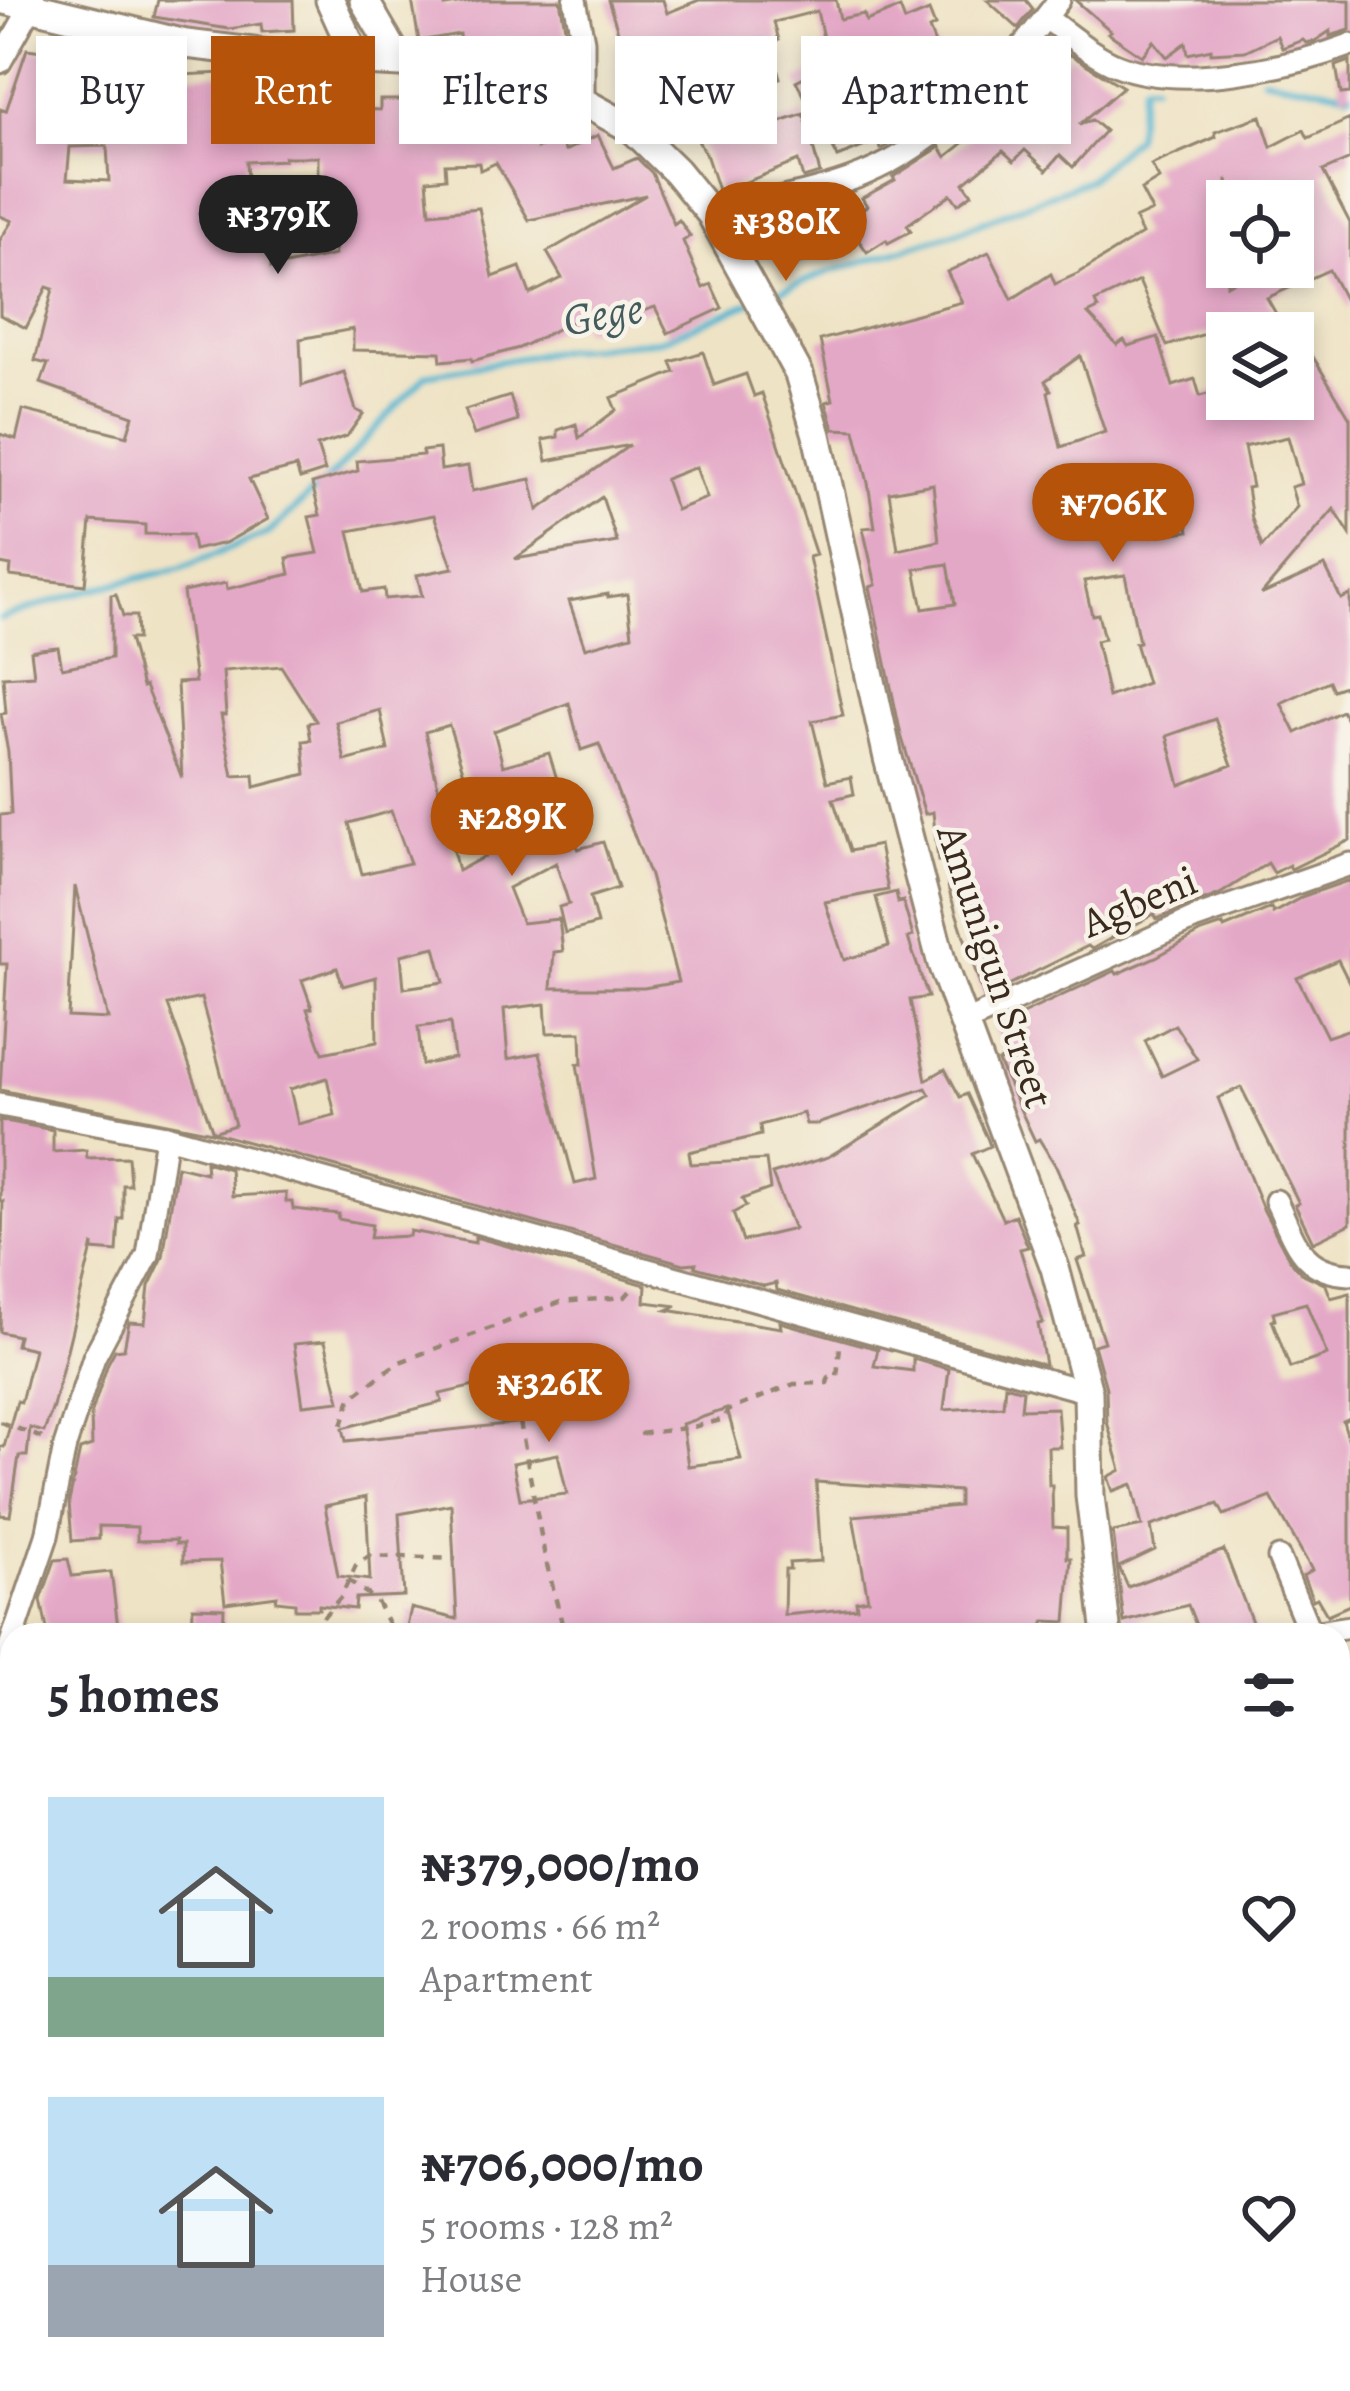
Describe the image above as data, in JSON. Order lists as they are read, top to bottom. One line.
{"streets":{"main road":["Amunigun Street"],"street":["Agbeni"]},"crossings":[["Agbeni","Amunigun Street"]],"water":["Gege"],"page":{"chip":["Buy","Rent","Filters","New","Apartment"],"price":["₦379K","₦380K","₦706K","₦289K","₦326K"],"heading":"5 homes","list":[{"name":"₦379,000/mo","note":"2 rooms · 66 m² · Apartment"},{"name":"₦706,000/mo","note":"5 rooms · 128 m² · House"}]}}
